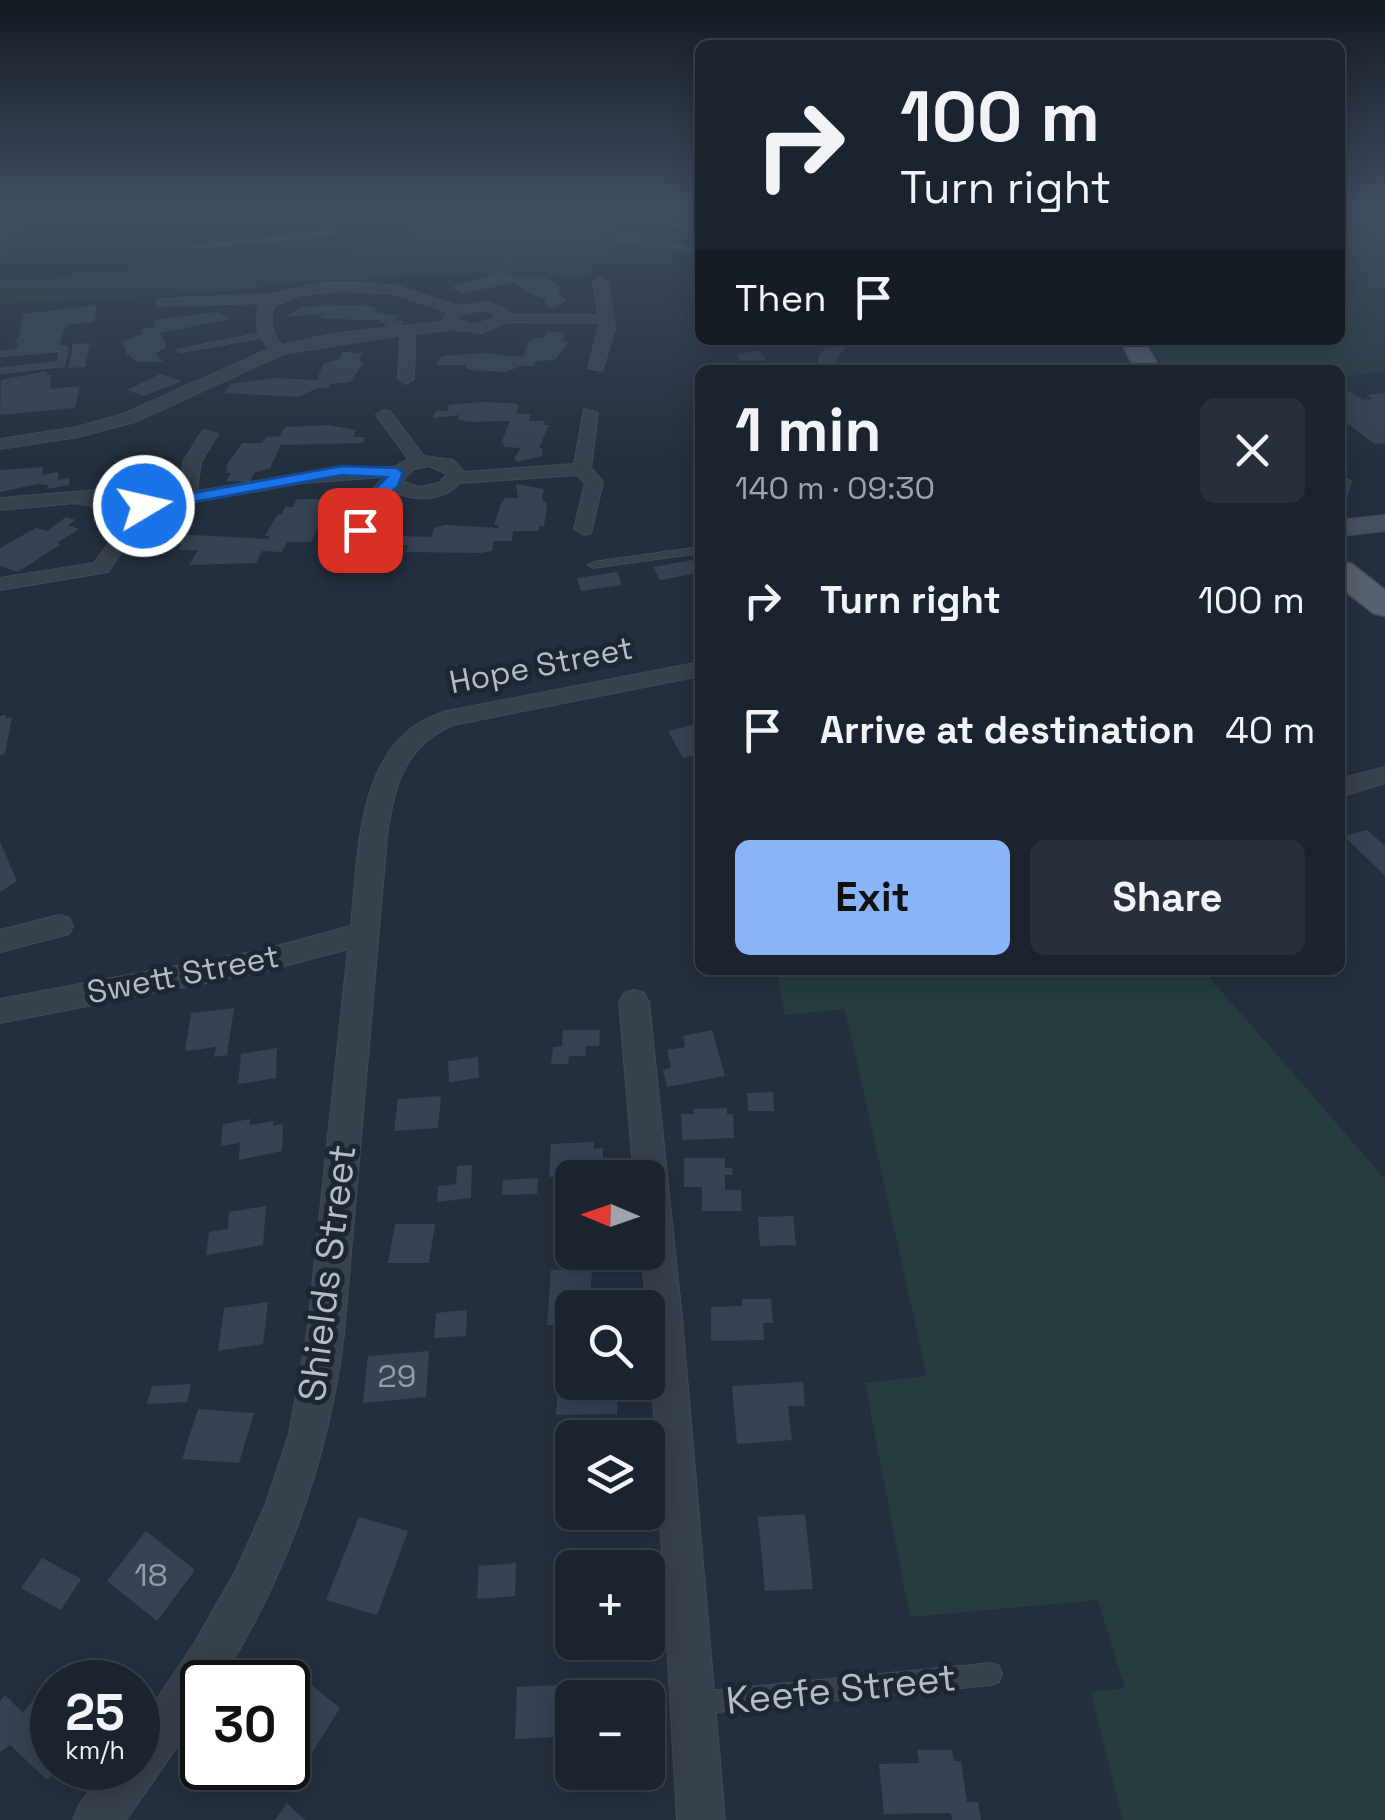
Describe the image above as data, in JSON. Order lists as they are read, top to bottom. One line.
{"streets":{"street":["Hope Street","Swett Street","Shields Street"],"lane":["Keefe Street"]},"crossings":[["Hope Street","Shields Street"],["Swett Street","Shields Street"]],"house_numbers":["29","18"],"north":"left","page":{"turn":["100 m","Turn right"],"then":"Then","heading":["1 min","140 m · 09:30"],"list":[{"name":"Turn right","value":"100 m"},{"name":"Arrive at destination","value":"40 m"}],"buttons":["Exit","Share"],"map_buttons":["+","−"],"speed":"25 km/h","limit":"30"}}
